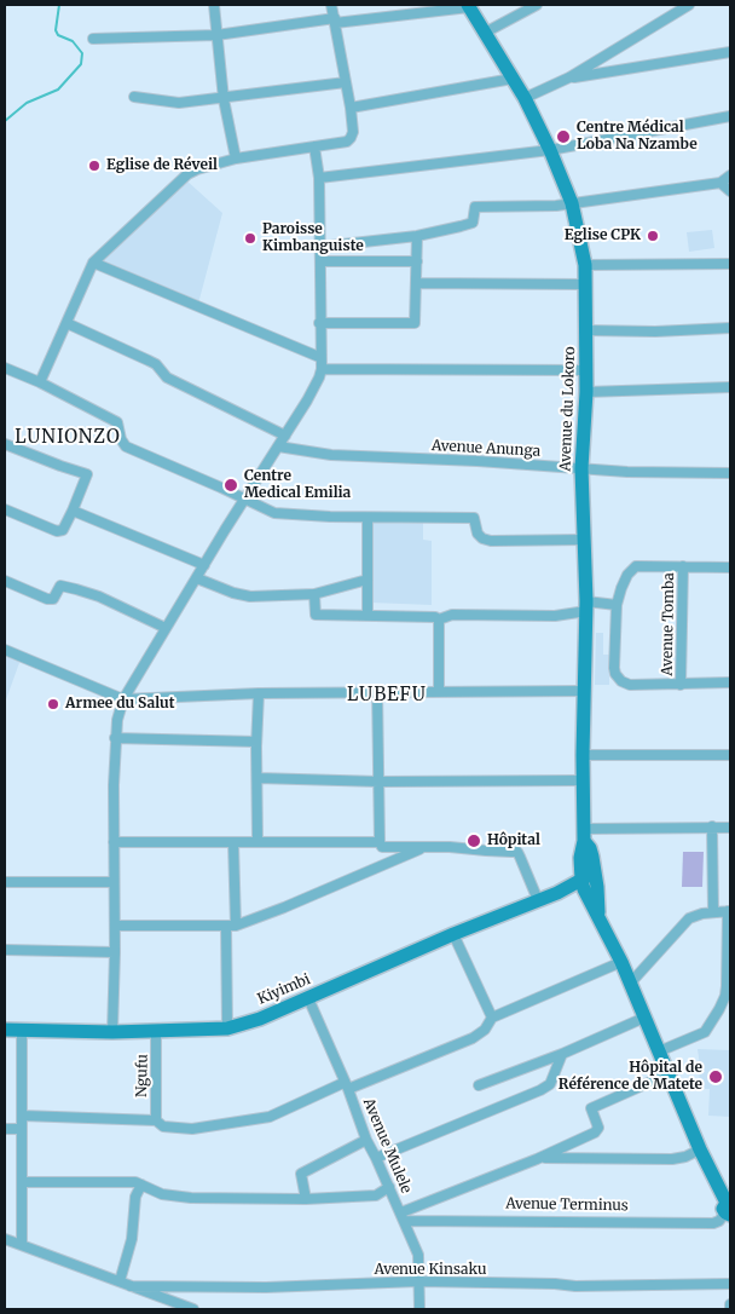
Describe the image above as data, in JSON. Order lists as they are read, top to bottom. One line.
{"streets":{"street":["Avenue du Lokoro","Avenue Anunga","Avenue Tomba","Kiyimbi","Ngufu","Avenue Mulele","Avenue Terminus","Avenue Kinsaku"]},"crossings":[["Avenue du Lokoro","Avenue Anunga"],["Avenue du Lokoro","Kiyimbi"],["Kiyimbi","Ngufu"],["Kiyimbi","Avenue Mulele"],["Avenue Mulele","Avenue Terminus"],["Avenue Mulele","Avenue Kinsaku"]],"districts":["LUNIONZO","LUBEFU"],"places":["Centre Médical Loba Na Nzambe","Eglise de Réveil","Eglise CPK","Paroisse Kimbanguiste","Centre Medical Emilia","Armee du Salut","Hôpital","Hôpital de Référence de Matete"]}
